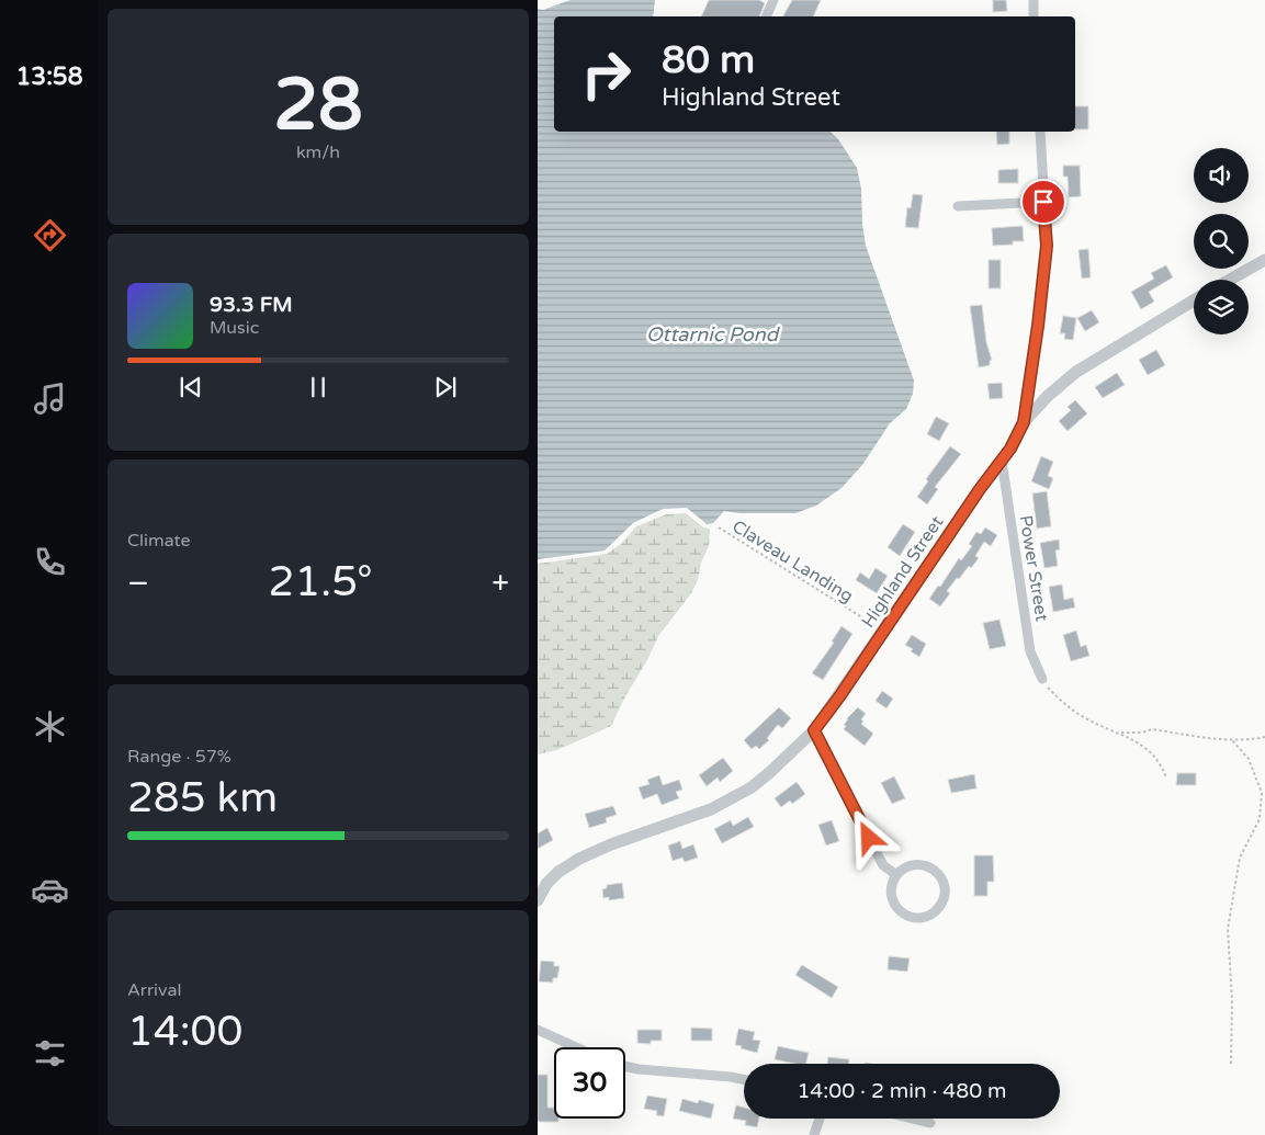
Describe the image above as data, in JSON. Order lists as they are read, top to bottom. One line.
{"streets":{"street":["Power Street","Highland Street"],"path":["Claveau Landing"]},"crossings":[["Claveau Landing","Highland Street"],["Power Street","Highland Street"]],"water":["Ottarnic Pond"],"page":{"tabs":"13:58","tile":[["28","km/h"],"Climate",["Range · 57%","285 km"],["Arrival","14:00"]],"turn":["80 m","Highland Street"],"song":["93.3 FM","Music"],"heat":["−","21.5°","+"],"limit":"30","trip":"14:00 · 2 min · 480 m"}}
